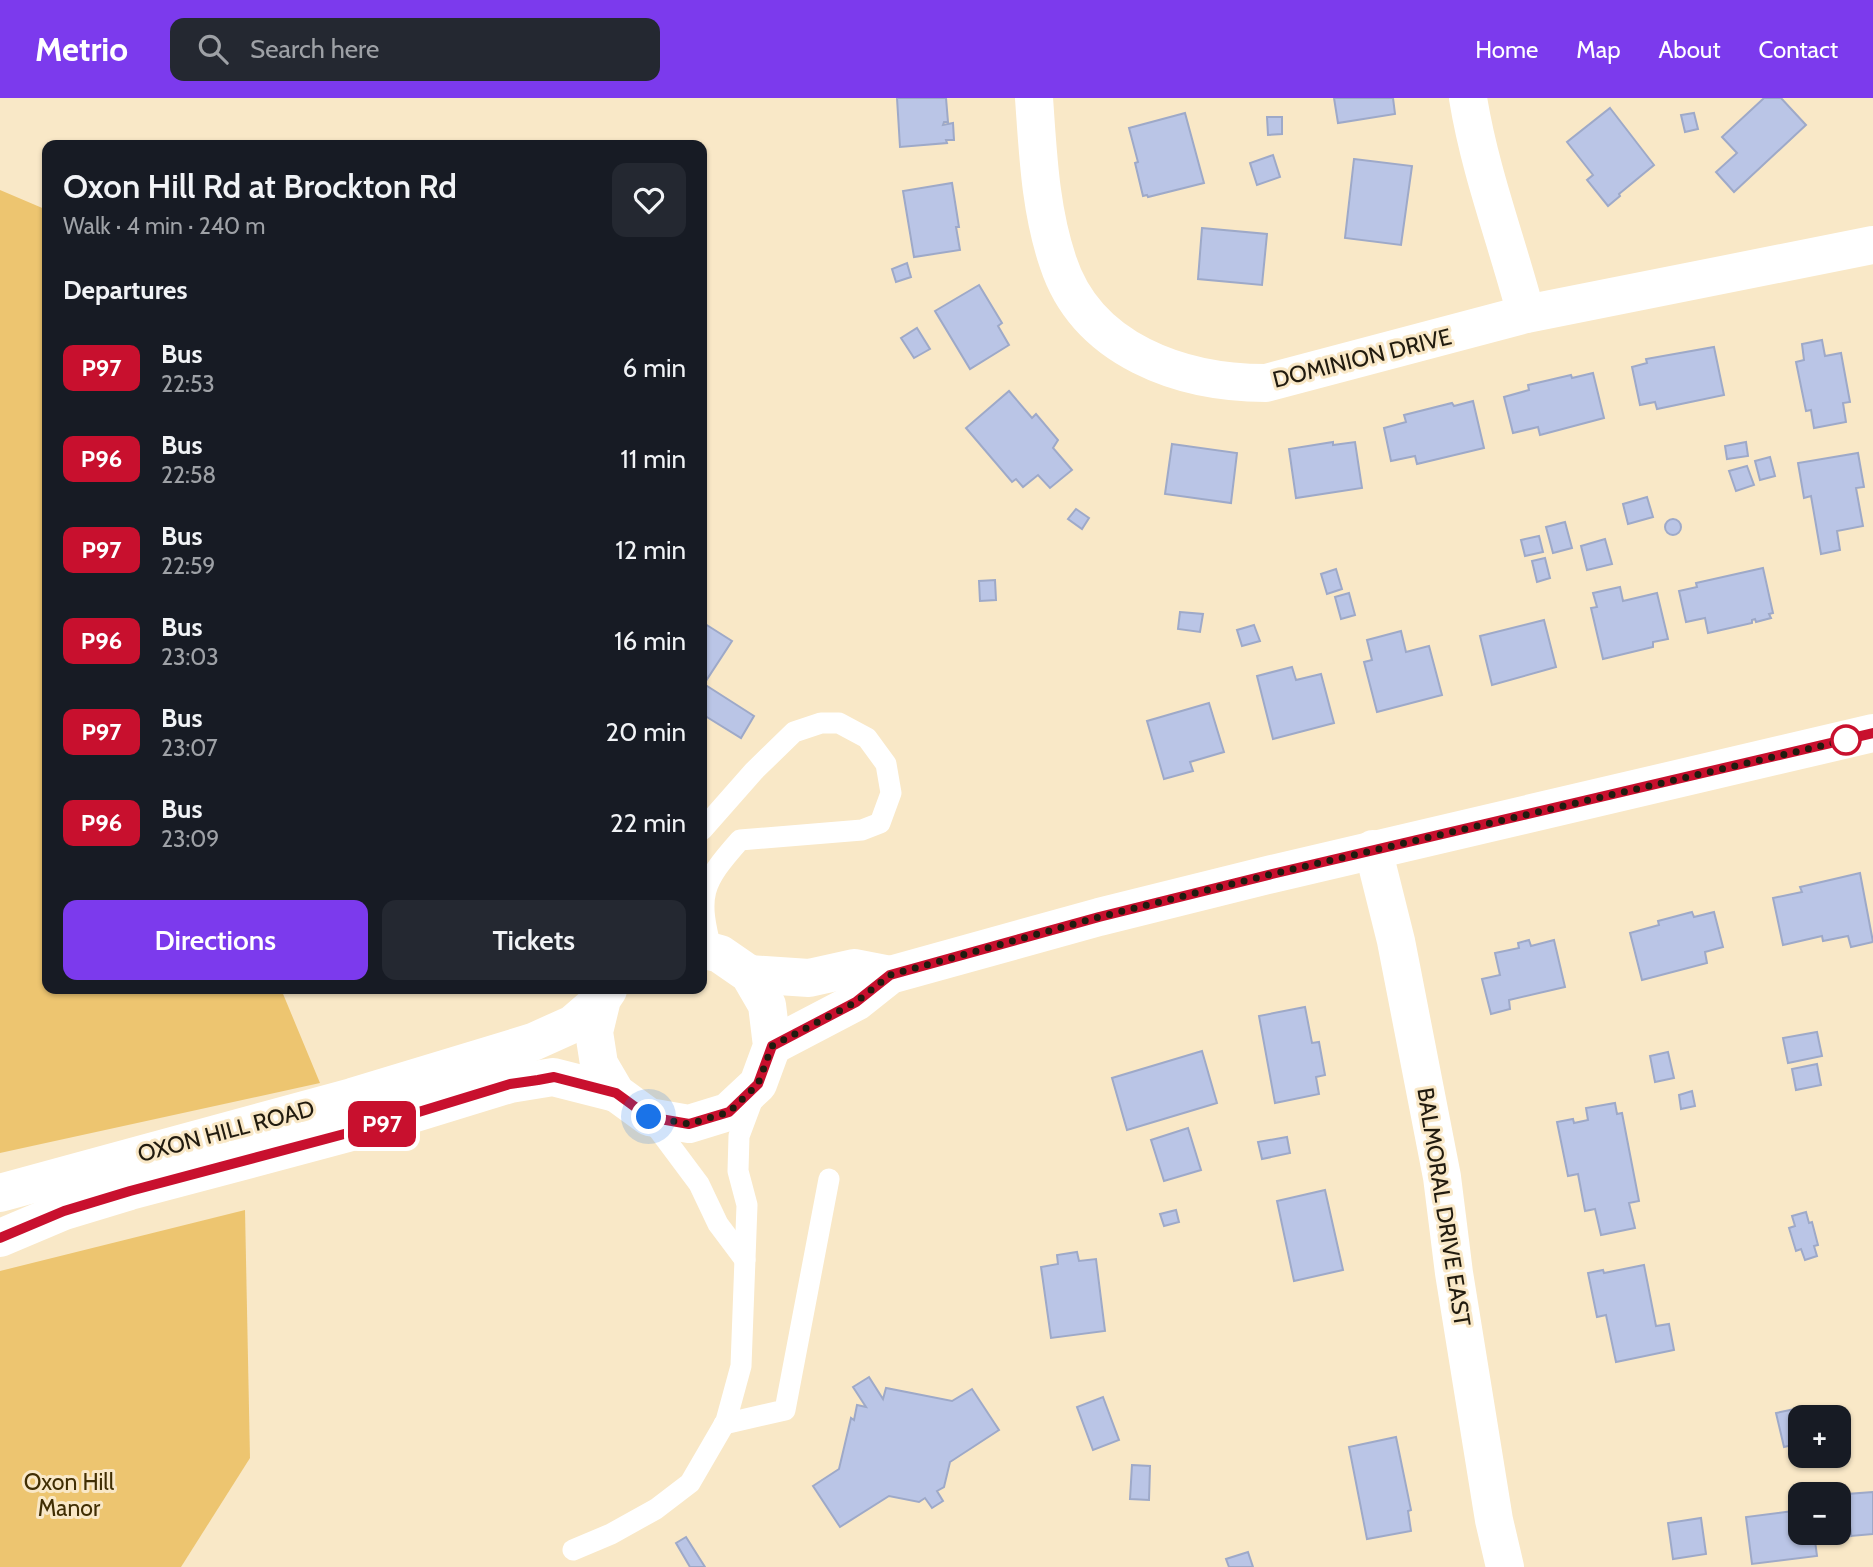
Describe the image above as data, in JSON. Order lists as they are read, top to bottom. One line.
{"streets":{"main road":["DOMINION DRIVE","OXON HILL ROAD","BALMORAL DRIVE EAST"]},"parks":["Oxon Hill Manor"],"lines":["bus line P97"],"page":{"header":"Metrio","search":"Search here","nav":["Home","Map","About","Contact"],"on_map":"P97","heading":[["Oxon Hill Rd at Brockton Rd","Walk · 4 min · 240 m"],"Departures"],"list":[{"mark":"P97","name":"Bus","note":"22:53","value":"6 min"},{"mark":"P96","name":"Bus","note":"22:58","value":"11 min"},{"mark":"P97","name":"Bus","note":"22:59","value":"12 min"},{"mark":"P96","name":"Bus","note":"23:03","value":"16 min"},{"mark":"P97","name":"Bus","note":"23:07","value":"20 min"},{"mark":"P96","name":"Bus","note":"23:09","value":"22 min"}],"buttons":["Directions","Tickets"],"map_buttons":["+","−"]}}
